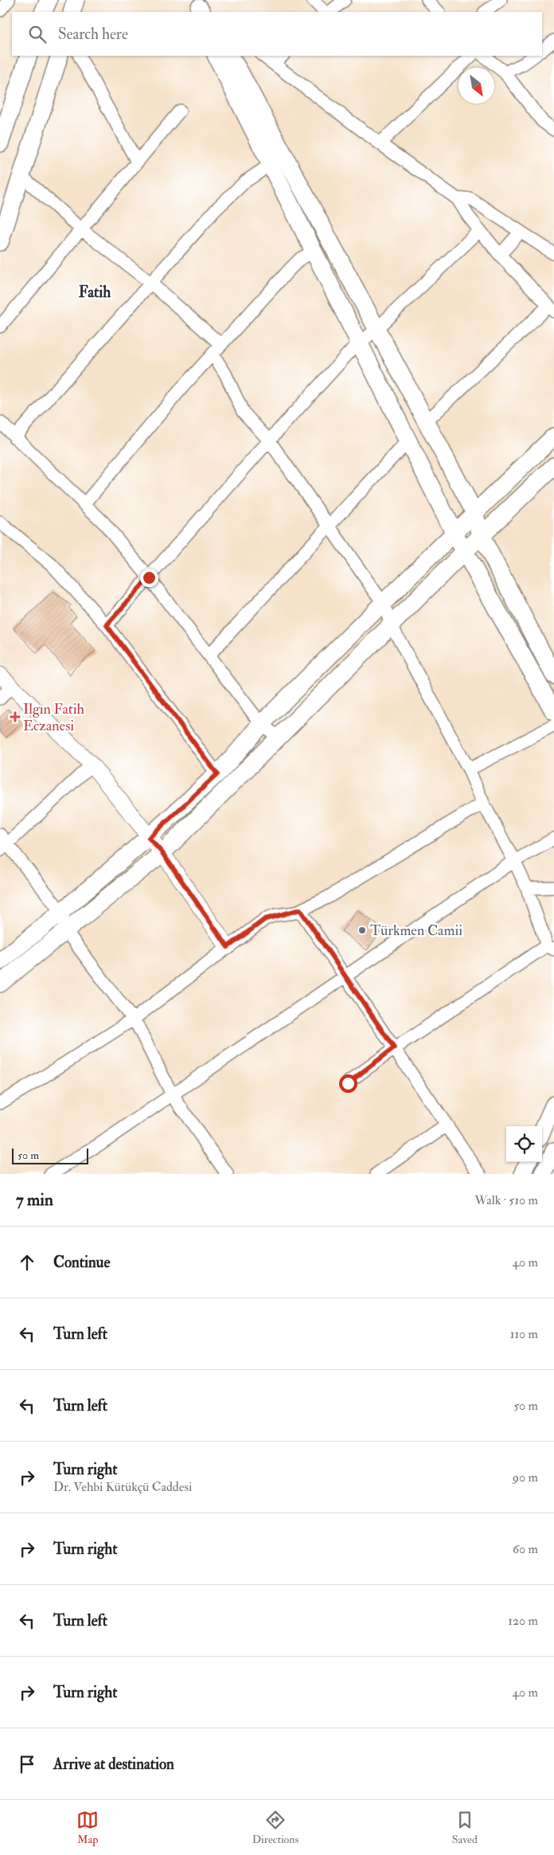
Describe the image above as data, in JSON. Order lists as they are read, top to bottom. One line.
{"districts":["Fatih"],"places":{"health":["Ilgın Fatih Eczanesi"],"other":["Türkmen Camii"]},"scale_bar":"50 m","north":"bottom right","page":{"search":"Search here","scale":"50 m","heading":["7 min","Walk · 510 m"],"list":[["Continue","40 m"],["Turn left","110 m"],["Turn left","50 m"],["Turn right","Dr. Vehbi Kütükçü Caddesi","90 m"],["Turn right","60 m"],["Turn left","120 m"],["Turn right","40 m"],"Arrive at destination"],"nav":["Map","Directions","Saved"]}}
